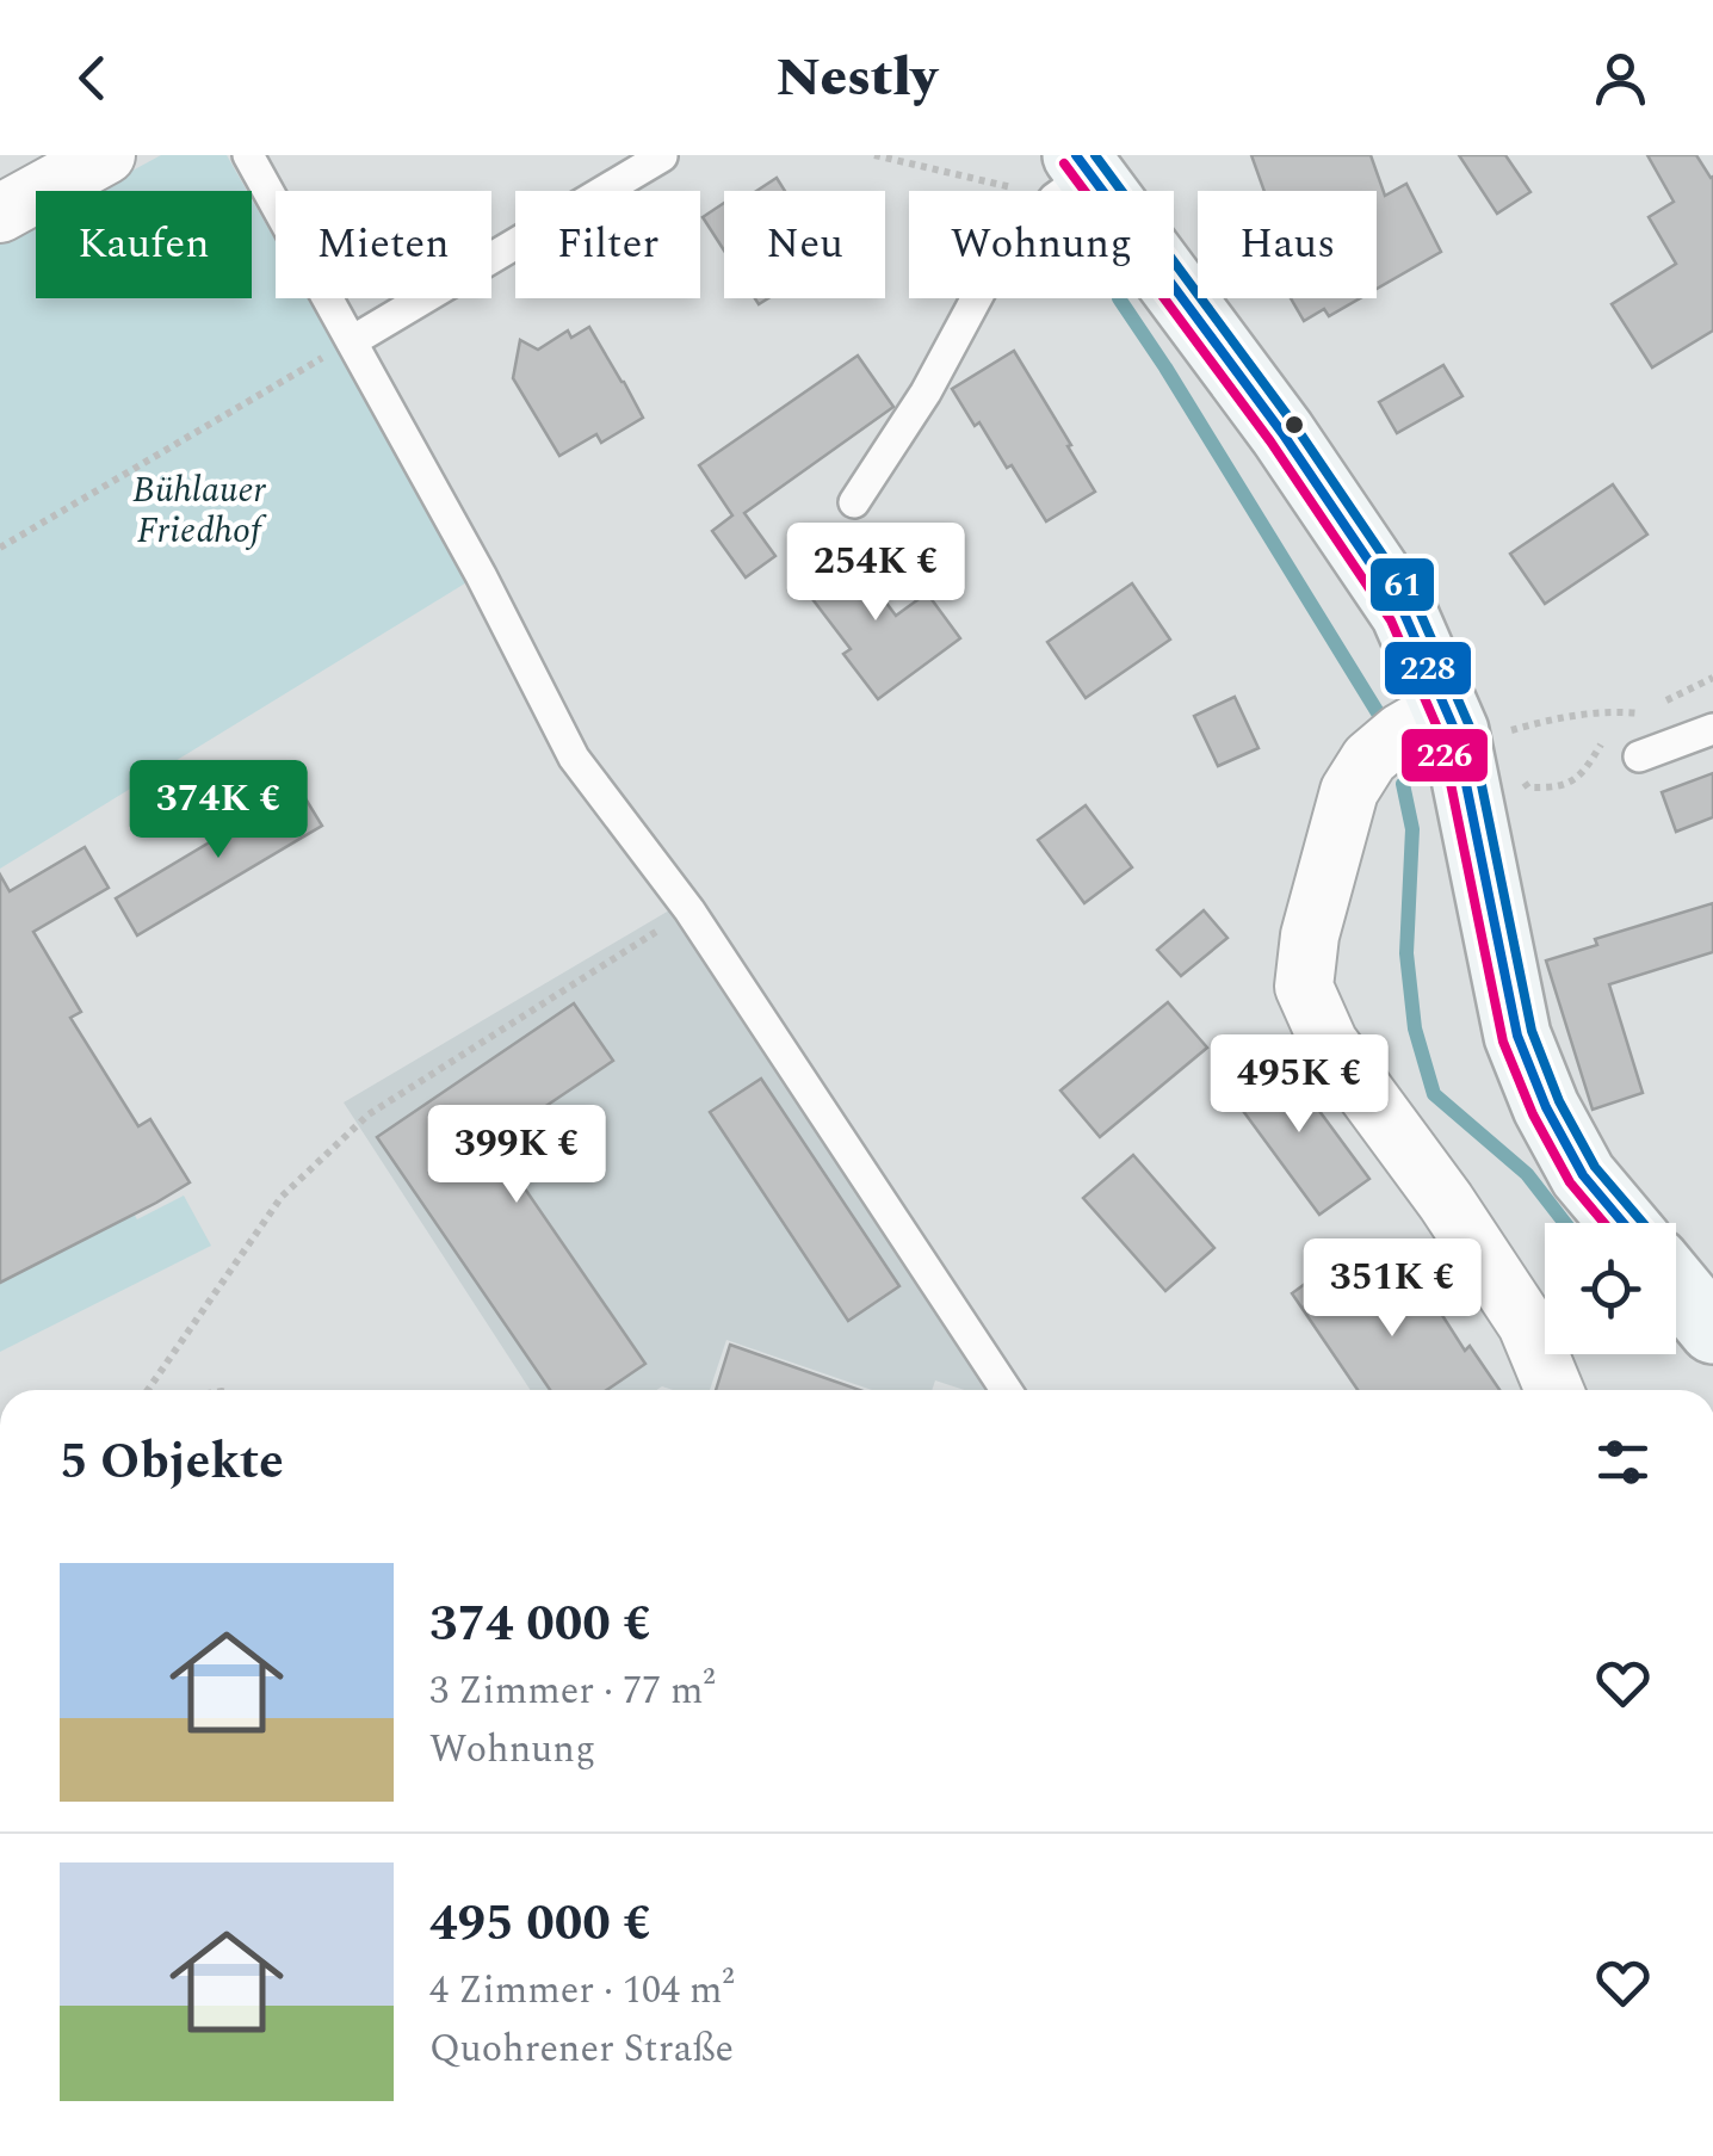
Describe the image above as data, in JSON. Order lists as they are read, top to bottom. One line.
{"parks":["Bühlauer Friedhof"],"lines":["transit line 228","transit line 61","transit line 226"],"page":{"header":"Nestly","chip":["Kaufen","Mieten","Filter","Neu","Wohnung","Haus"],"price":["254K €","374K €","495K €","399K €","351K €"],"heading":"5 Objekte","list":[{"name":"374 000 €","note":"3 Zimmer · 77 m² · Wohnung"},{"name":"495 000 €","note":"4 Zimmer · 104 m² · Quohrener Straße"}]}}
